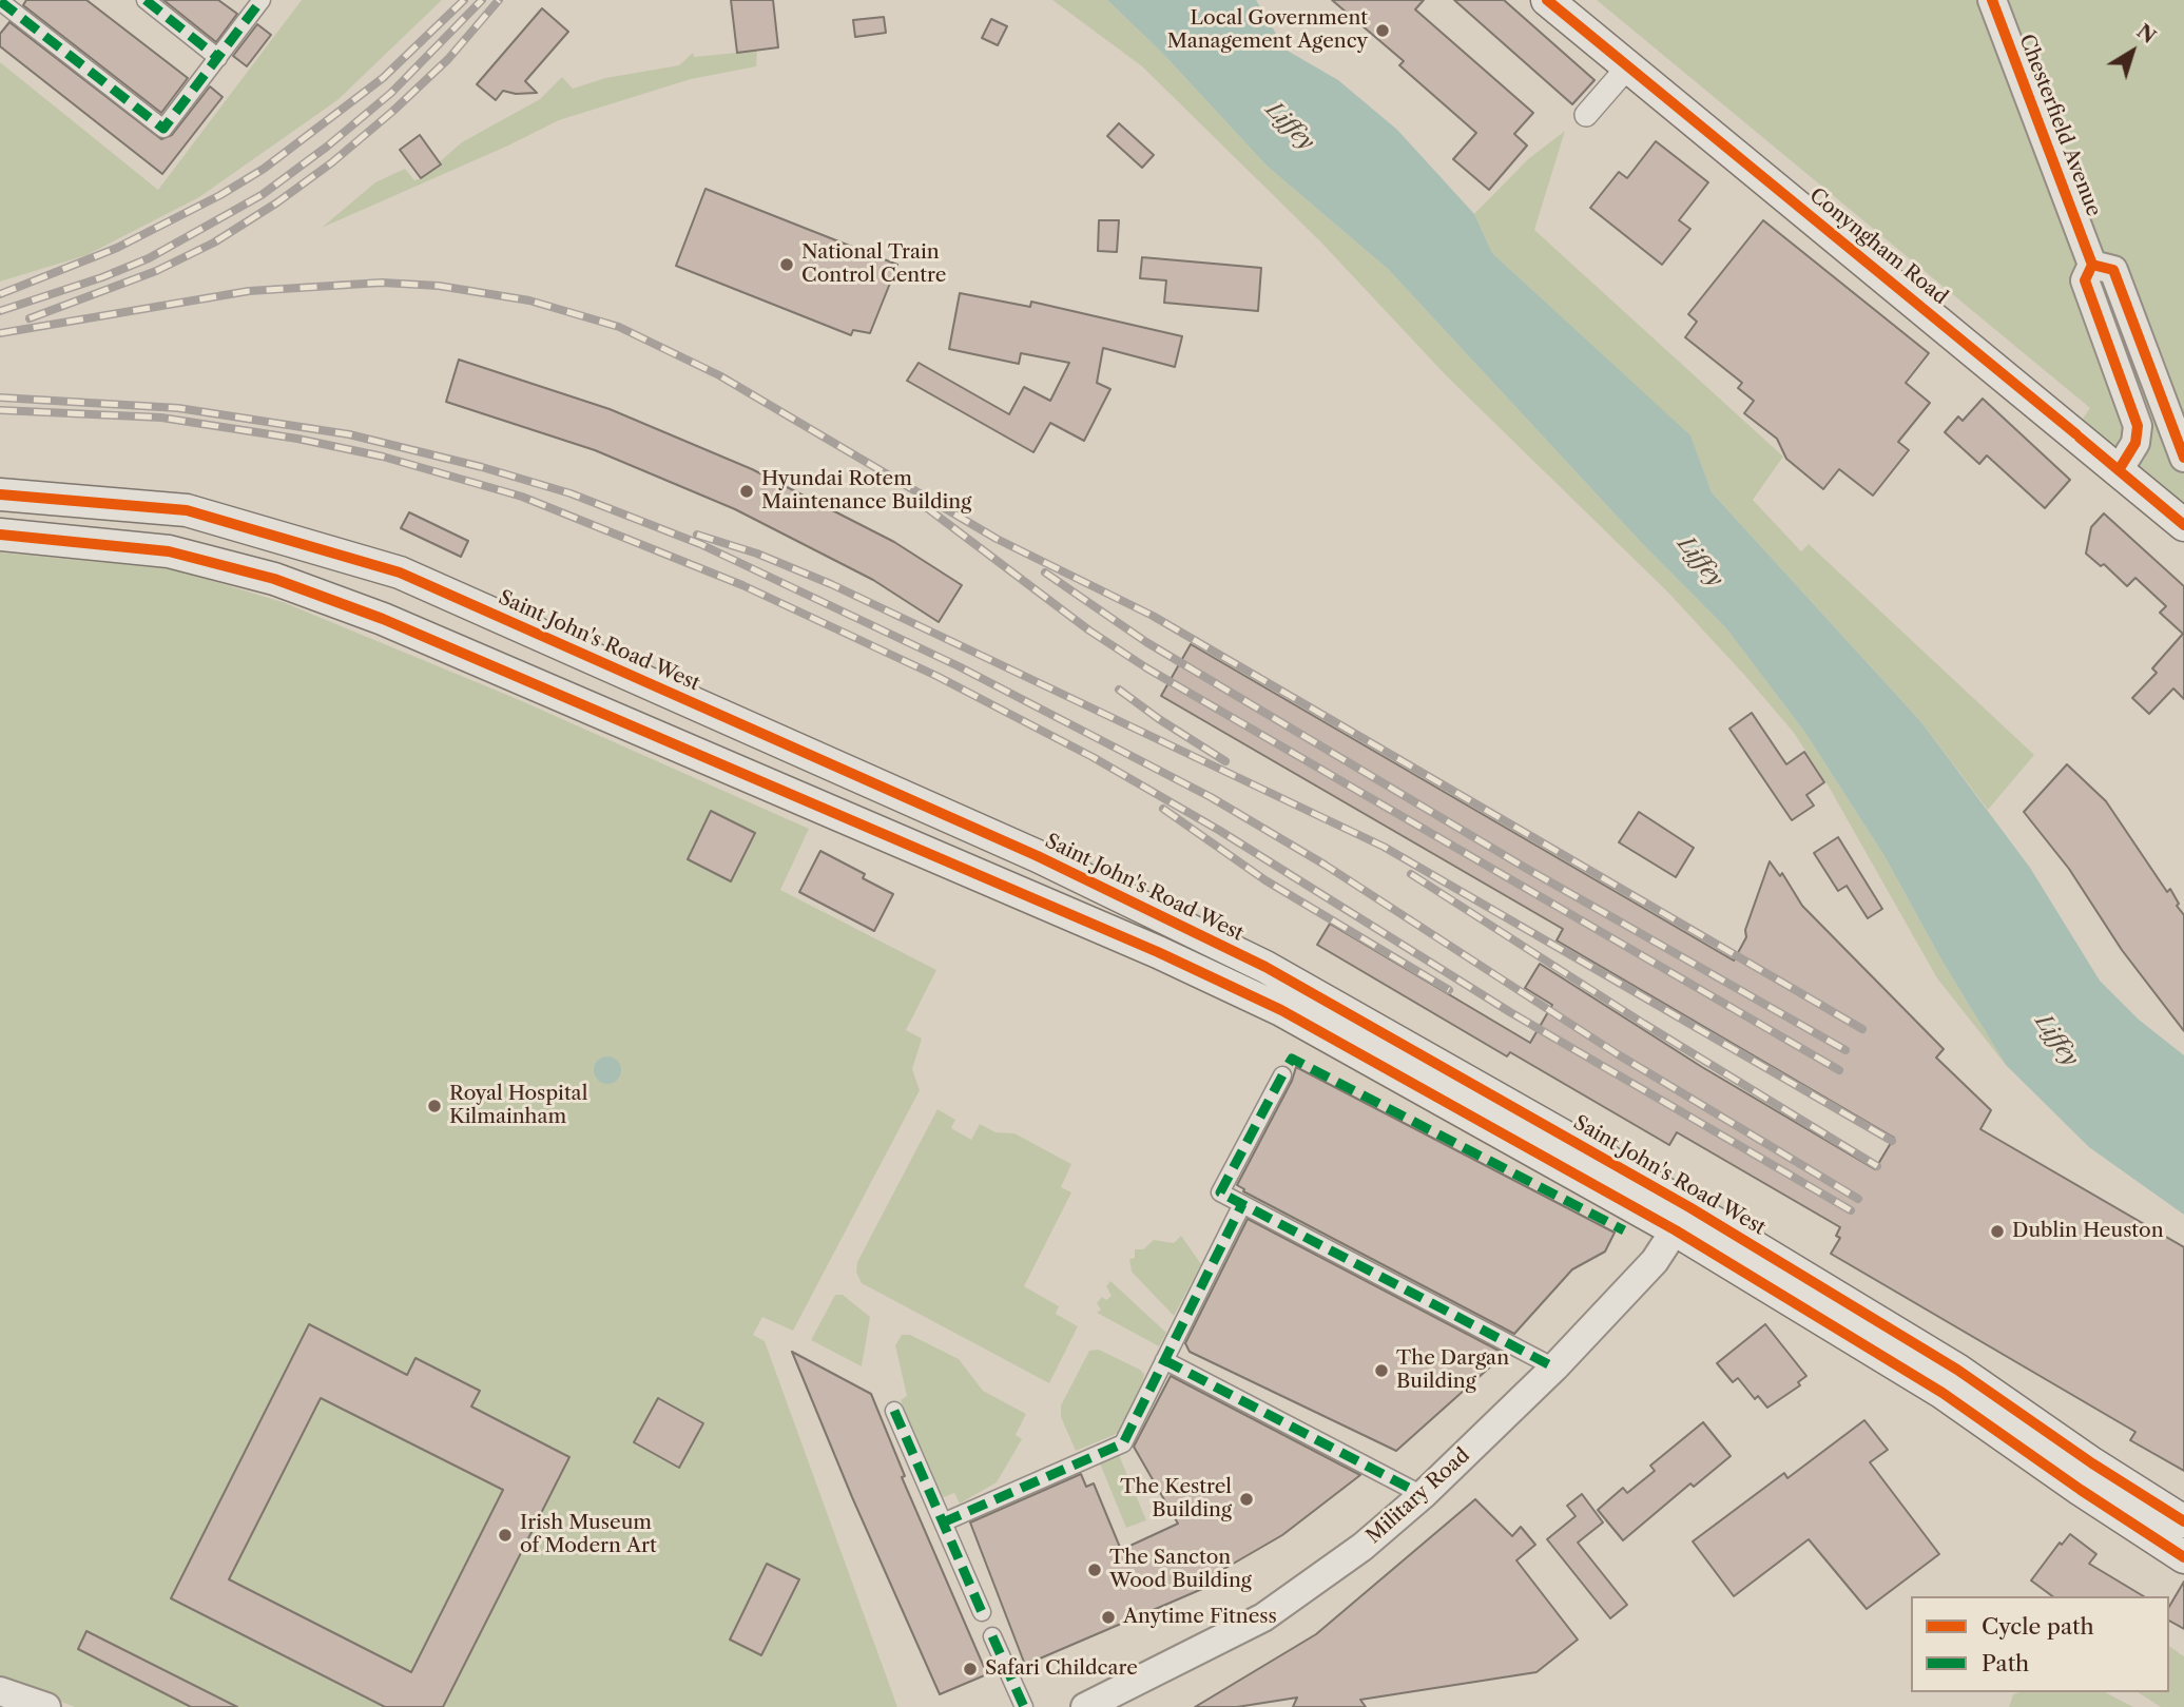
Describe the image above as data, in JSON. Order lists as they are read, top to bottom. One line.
{"streets":{"main road":["Conyngham Road","Saint John's Road West"],"street":["Chesterfield Avenue","Military Road"]},"crossings":[["Chesterfield Avenue","Conyngham Road"],["Saint John's Road West","Military Road"]],"water":["Liffey"],"places":["Local Government Management Agency","National Train Control Centre","Hyundai Rotem Maintenance Building","Royal Hospital Kilmainham","Dublin Heuston","The Dargan Building","The Kestrel Building","Irish Museum of Modern Art","The Sancton Wood Building","Anytime Fitness","Safari Childcare"],"legend":["Cycle path","Path"],"north":"top right"}
